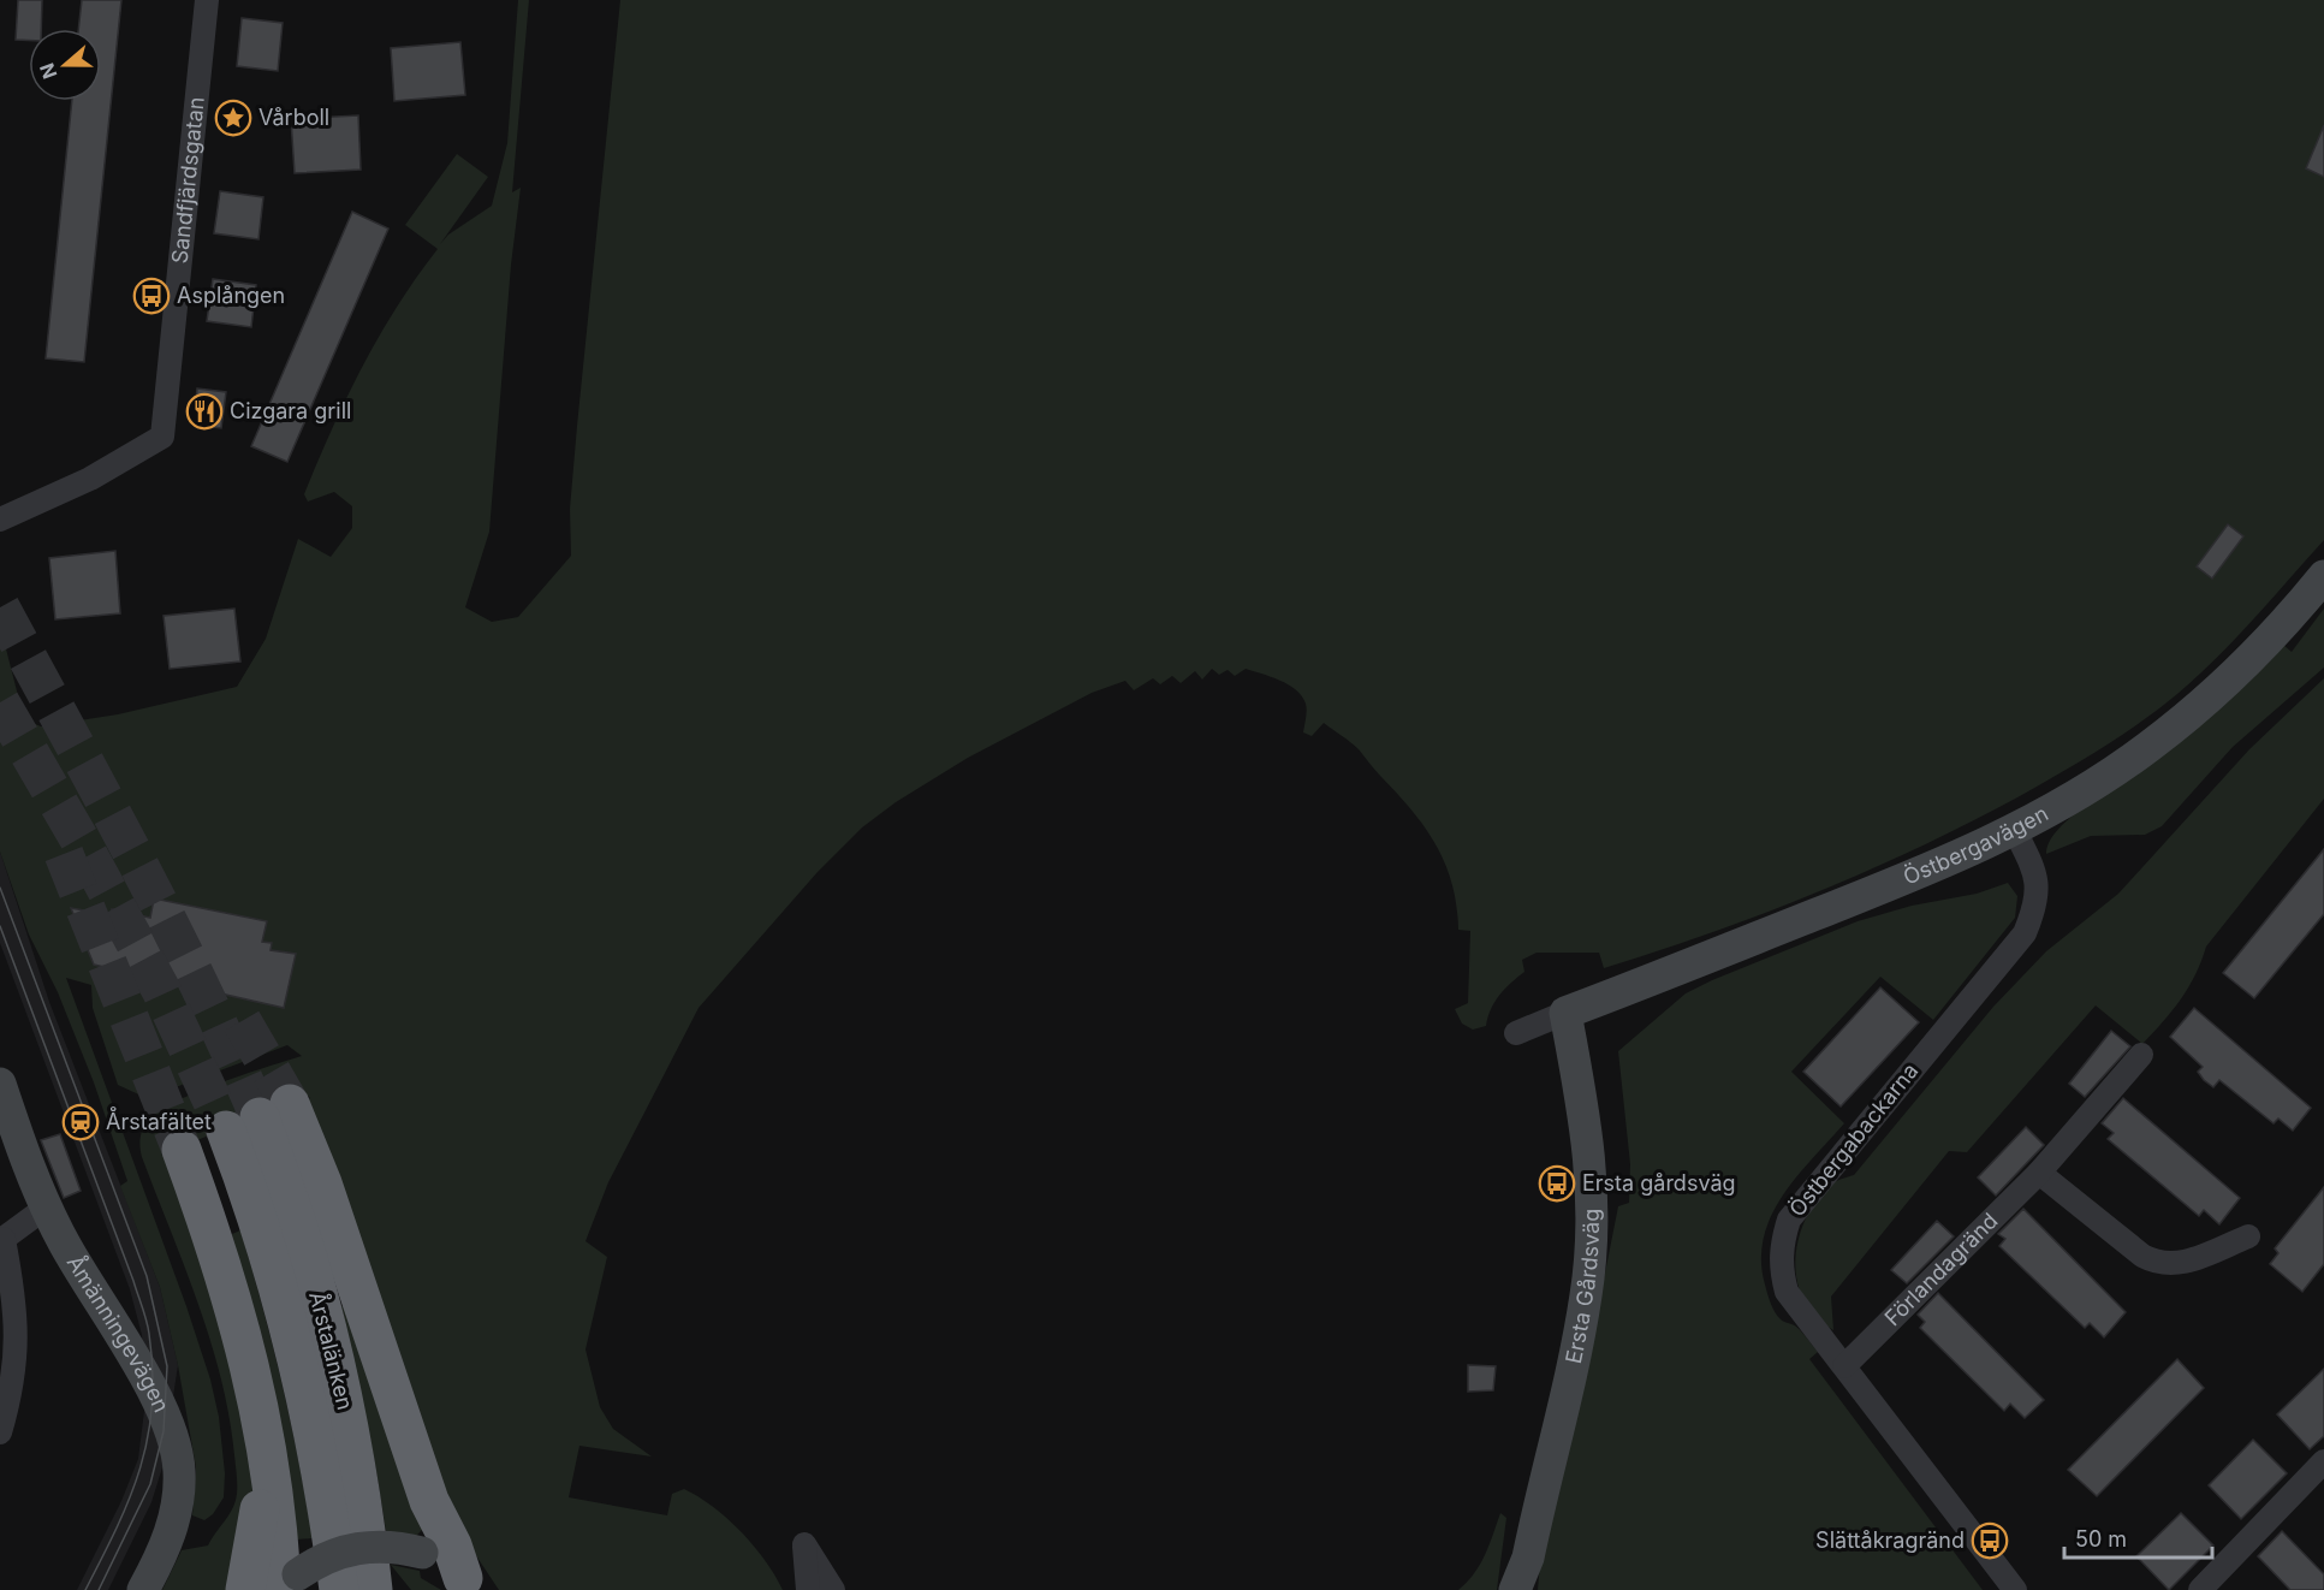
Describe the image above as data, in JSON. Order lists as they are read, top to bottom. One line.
{"streets":{"highway":["Årstalänken"],"street":["Sandfjärdsgatan","Östbergavägen","Östbergabackarna","Förlandagränd","Ersta Gårdsväg","Åmänningevägen"]},"crossings":[["Östbergavägen","Östbergabackarna"],["Östbergavägen","Ersta Gårdsväg"],["Östbergabackarna","Förlandagränd"]],"places":{"place":["Vårboll"],"bus stop":["Asplången","Ersta gårdsväg","Slättåkragränd"],"restaurant":["Cizgara grill"],"station":["Årstafältet"]},"scale_bar":"50 m","north":"left"}
